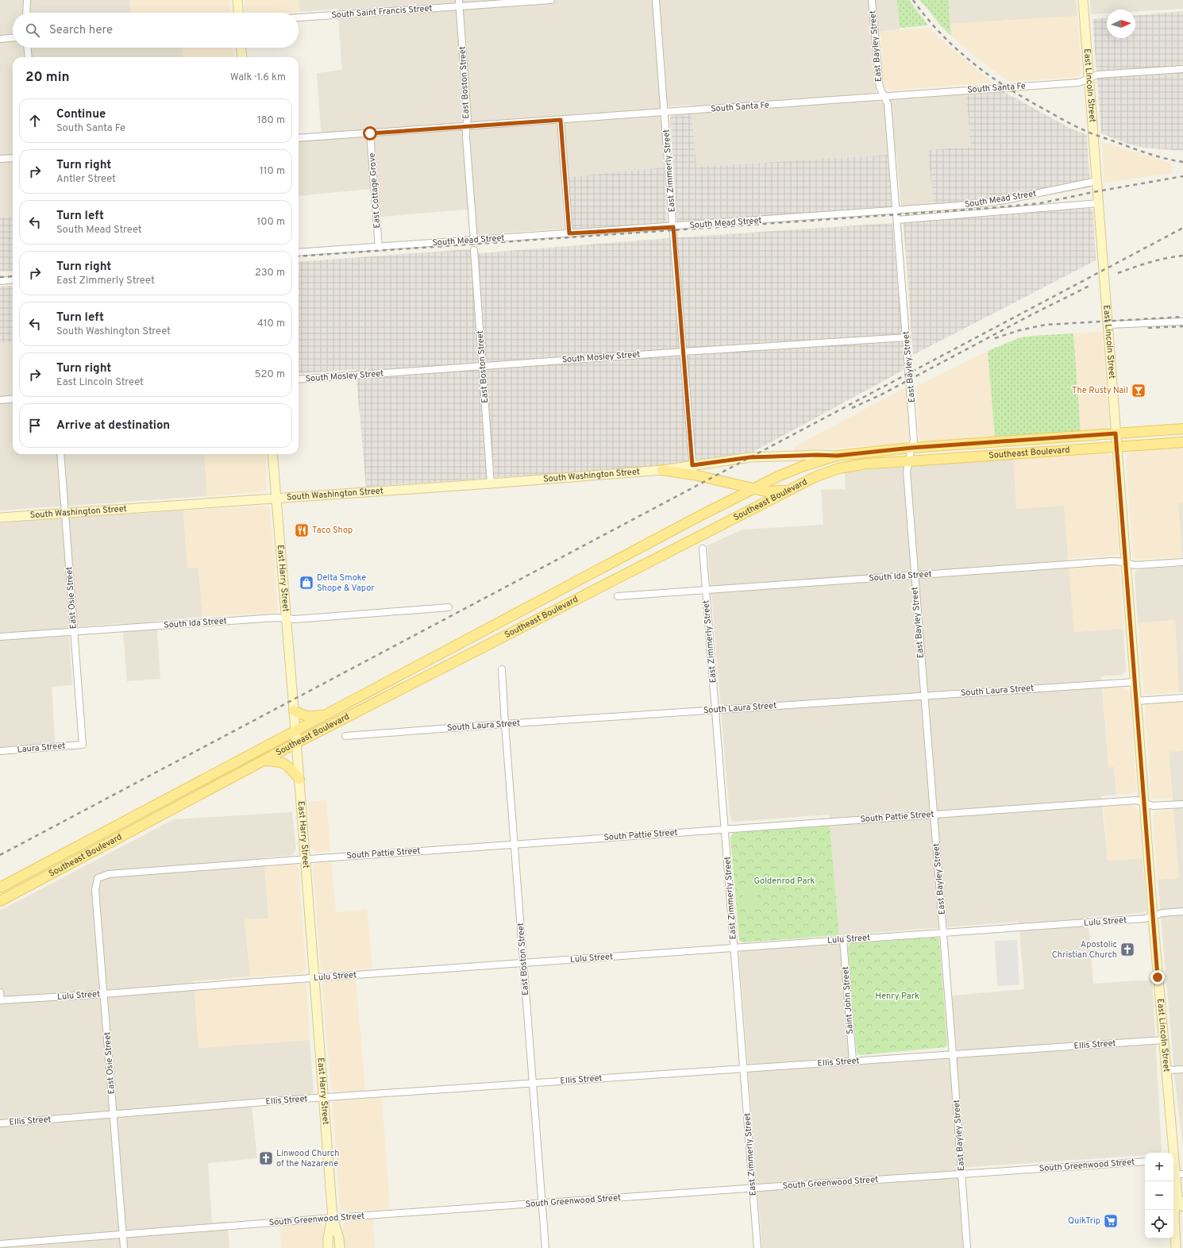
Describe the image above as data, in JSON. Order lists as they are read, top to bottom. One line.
{"streets":{"main road":["Southeast Boulevard","South Washington Street"],"street":["South Saint Francis Street","East Bayley Street","East Boston Street","East Lincoln Street","South Santa Fe","East Zimmerly Street","East Cottage Grove","South Mead Street","South Mosley Street","South Ida Street","East Harry Street","East Osie Street","South Laura Street","Laura Street","South Pattie Street","Lulu Street","Saint John Street","Ellis Street","South Greenwood Street"]},"crossings":[["South Saint Francis Street","East Boston Street"],["East Bayley Street","South Santa Fe"],["East Bayley Street","South Mead Street"],["East Bayley Street","South Mosley Street"],["East Bayley Street","Southeast Boulevard"],["East Bayley Street","South Washington Street"],["East Bayley Street","South Ida Street"],["East Bayley Street","South Laura Street"],["East Bayley Street","South Pattie Street"],["East Bayley Street","Lulu Street"],["East Bayley Street","Ellis Street"],["East Bayley Street","South Greenwood Street"],["East Boston Street","South Santa Fe"],["East Boston Street","South Mead Street"],["East Boston Street","South Mosley Street"],["East Boston Street","South Washington Street"],["East Boston Street","South Laura Street"],["East Boston Street","South Pattie Street"],["East Boston Street","Lulu Street"],["East Boston Street","Ellis Street"],["East Boston Street","South Greenwood Street"],["East Lincoln Street","South Santa Fe"],["East Lincoln Street","South Mead Street"],["East Lincoln Street","Southeast Boulevard"],["East Lincoln Street","South Washington Street"],["East Lincoln Street","South Ida Street"],["East Lincoln Street","South Laura Street"],["East Lincoln Street","South Pattie Street"],["East Lincoln Street","Lulu Street"],["East Lincoln Street","Ellis Street"],["South Santa Fe","East Zimmerly Street"],["South Santa Fe","East Cottage Grove"],["East Zimmerly Street","South Mead Street"],["East Zimmerly Street","South Mosley Street"],["East Zimmerly Street","South Washington Street"],["East Zimmerly Street","South Ida Street"],["East Zimmerly Street","South Laura Street"],["East Zimmerly Street","South Pattie Street"],["East Zimmerly Street","Lulu Street"],["East Zimmerly Street","Ellis Street"],["East Zimmerly Street","South Greenwood Street"],["East Cottage Grove","South Mead Street"],["Southeast Boulevard","South Washington Street"],["Southeast Boulevard","East Harry Street"],["South Washington Street","East Harry Street"],["South Washington Street","East Osie Street"],["South Ida Street","East Harry Street"],["South Ida Street","East Osie Street"],["East Harry Street","South Pattie Street"],["East Harry Street","Lulu Street"],["East Harry Street","Ellis Street"],["East Harry Street","South Greenwood Street"],["East Osie Street","Laura Street"],["East Osie Street","South Pattie Street"],["East Osie Street","Lulu Street"],["East Osie Street","Ellis Street"],["East Osie Street","South Greenwood Street"],["Lulu Street","Saint John Street"],["Saint John Street","Ellis Street"]],"parks":["Goldenrod Park","Henry Park"],"places":{"bar":["The Rusty Nail"],"restaurant":["Taco Shop"],"shop":["Delta Smoke Shope & Vapor"],"church":["Apostolic Christian Church","Linwood Church of the Nazarene"],"supermarket":["QuikTrip"]},"north":"right","page":{"search":"Search here","heading":["20 min","Walk · 1.6 km"],"list":[["Continue","South Santa Fe","180 m"],["Turn right","Antler Street","110 m"],["Turn left","South Mead Street","100 m"],["Turn right","East Zimmerly Street","230 m"],["Turn left","South Washington Street","410 m"],["Turn right","East Lincoln Street","520 m"],"Arrive at destination"],"map_buttons":["+","−"]}}
